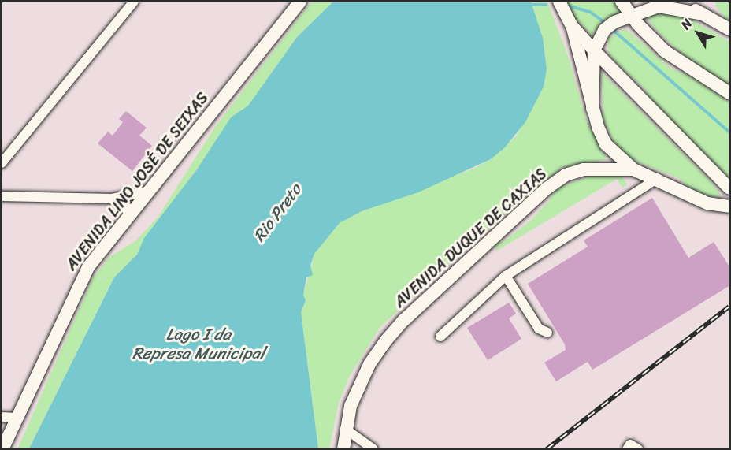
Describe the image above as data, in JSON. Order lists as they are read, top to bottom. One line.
{"streets":{"main road":["AVENIDA LINO JOSÉ DE SEIXAS","AVENIDA DUQUE DE CAXIAS"]},"water":["Rio Preto","Lago I da Represa Municipal"],"north":"top left"}
